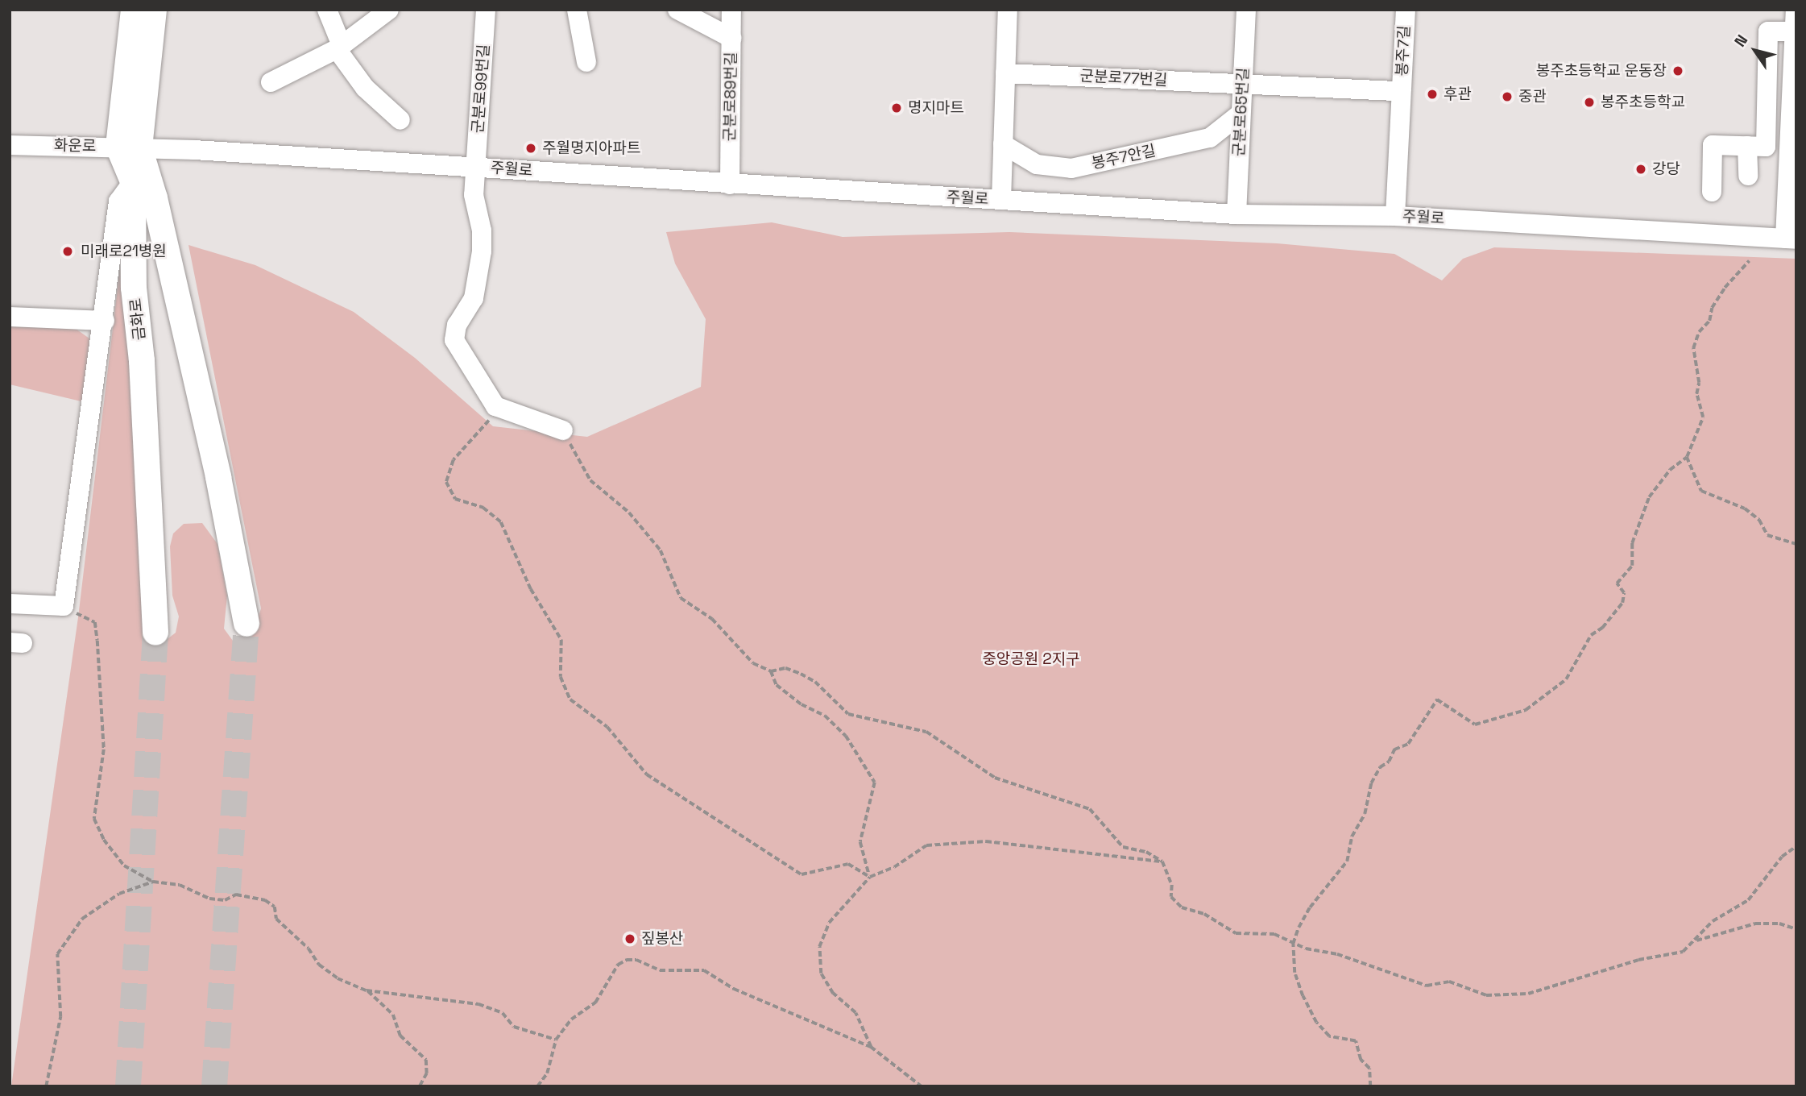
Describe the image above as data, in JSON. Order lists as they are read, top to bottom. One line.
{"streets":{"main road":["금화로"],"street":["봉주7길","군분로77번길","군분로99번길","군분로89번길","군분로65번길","화운로","봉주7안길","주월로"]},"crossings":[["봉주7길","군분로77번길"],["군분로77번길","군분로65번길"],["군분로99번길","주월로"],["군분로89번길","주월로"],["군분로65번길","봉주7안길"],["군분로65번길","주월로"],["화운로","주월로"],["화운로","금화로"],["주월로","금화로"]],"parks":["중앙공원 2지구"],"places":["봉주초등학교 운동장","후관","중관","봉주초등학교","명지마트","주월명지아파트","강당","미래로21병원","짚봉산"],"north":"top left"}
